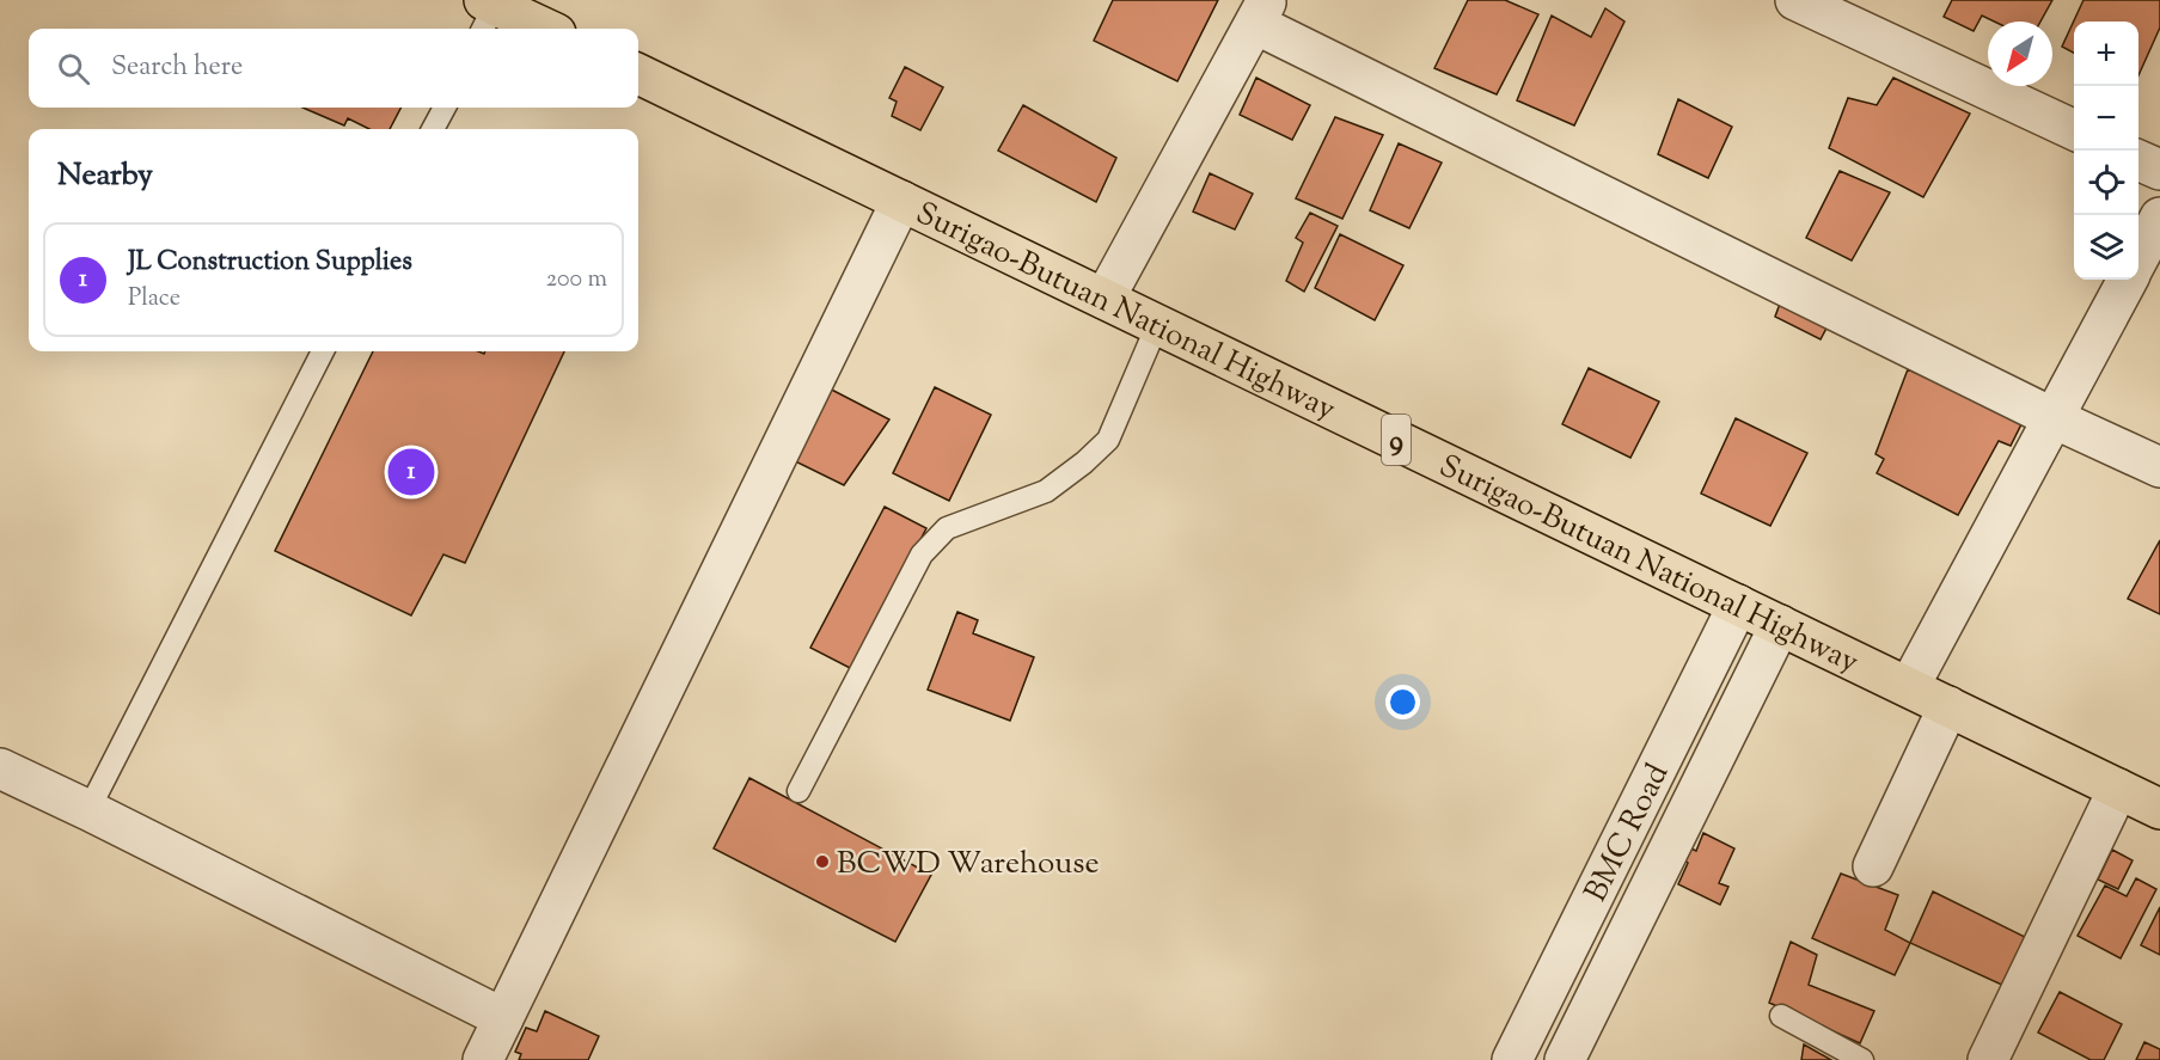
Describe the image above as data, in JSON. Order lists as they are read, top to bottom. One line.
{"streets":{"main road":["Surigao-Butuan National Highway","9"],"street":["BMC Road"]},"crossings":[["Surigao-Butuan National Highway","BMC Road"]],"places":["BCWD Warehouse"],"north":"bottom left","page":{"map_buttons":["+","−"],"search":"Search here","heading":"Nearby","list":[{"mark":"1","name":"JL Construction Supplies","note":"Place","value":"200 m"}],"pins":"1"}}
